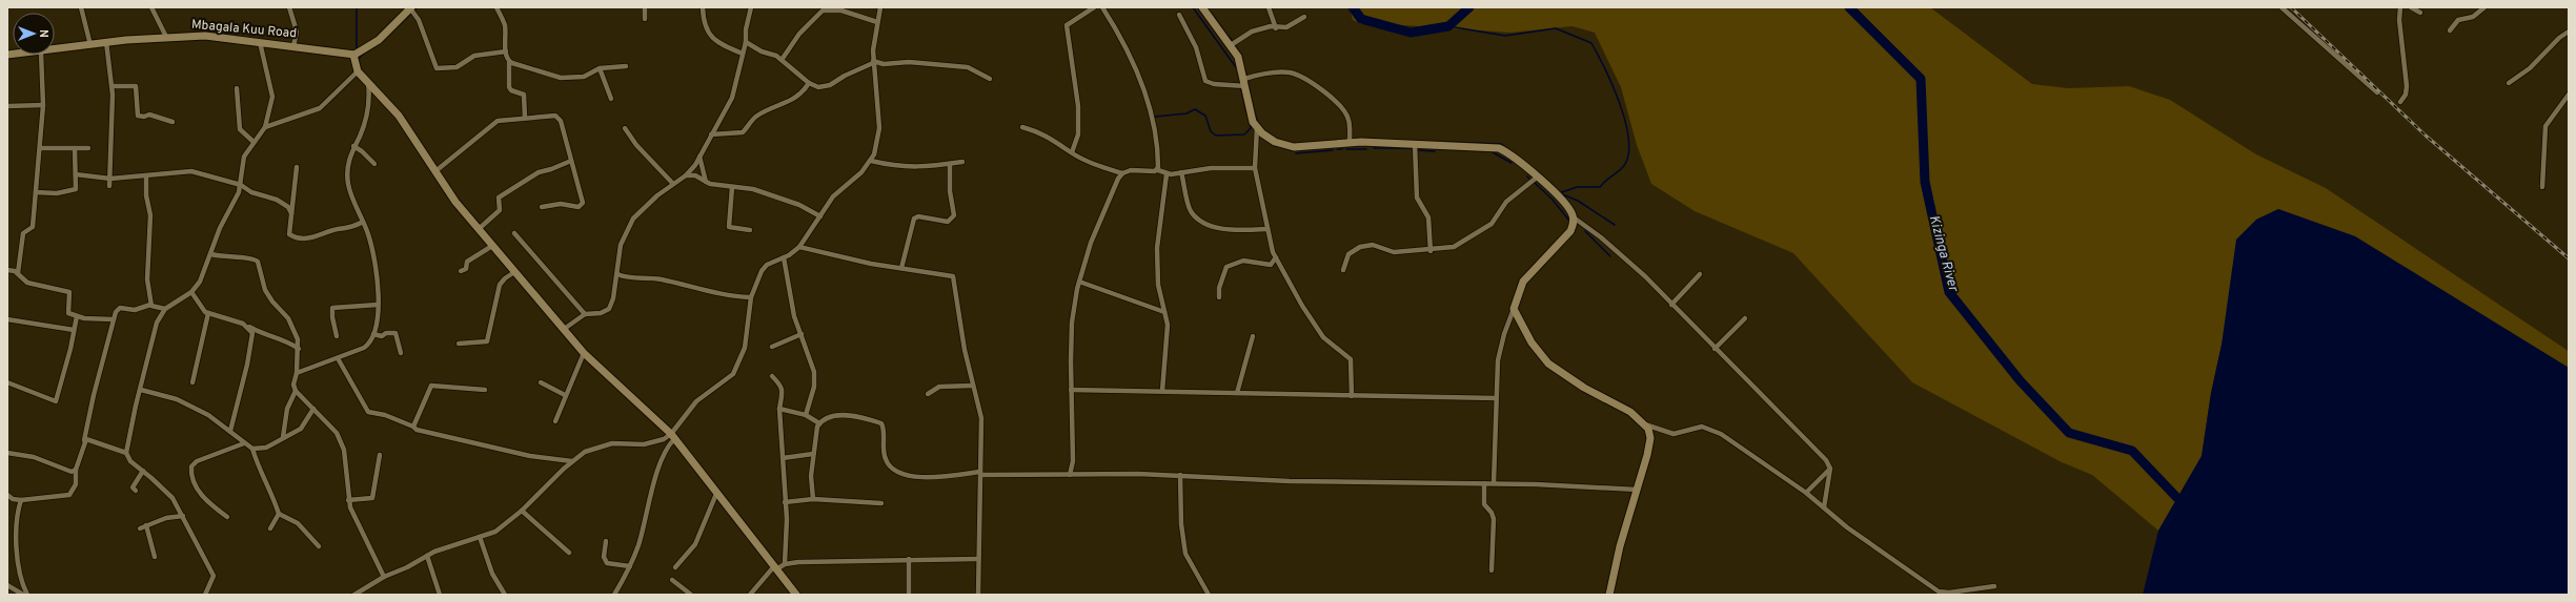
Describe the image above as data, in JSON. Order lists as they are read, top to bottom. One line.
{"streets":{"street":["Mbagala Kuu Road"]},"water":["Kizinga River"],"north":"right"}
